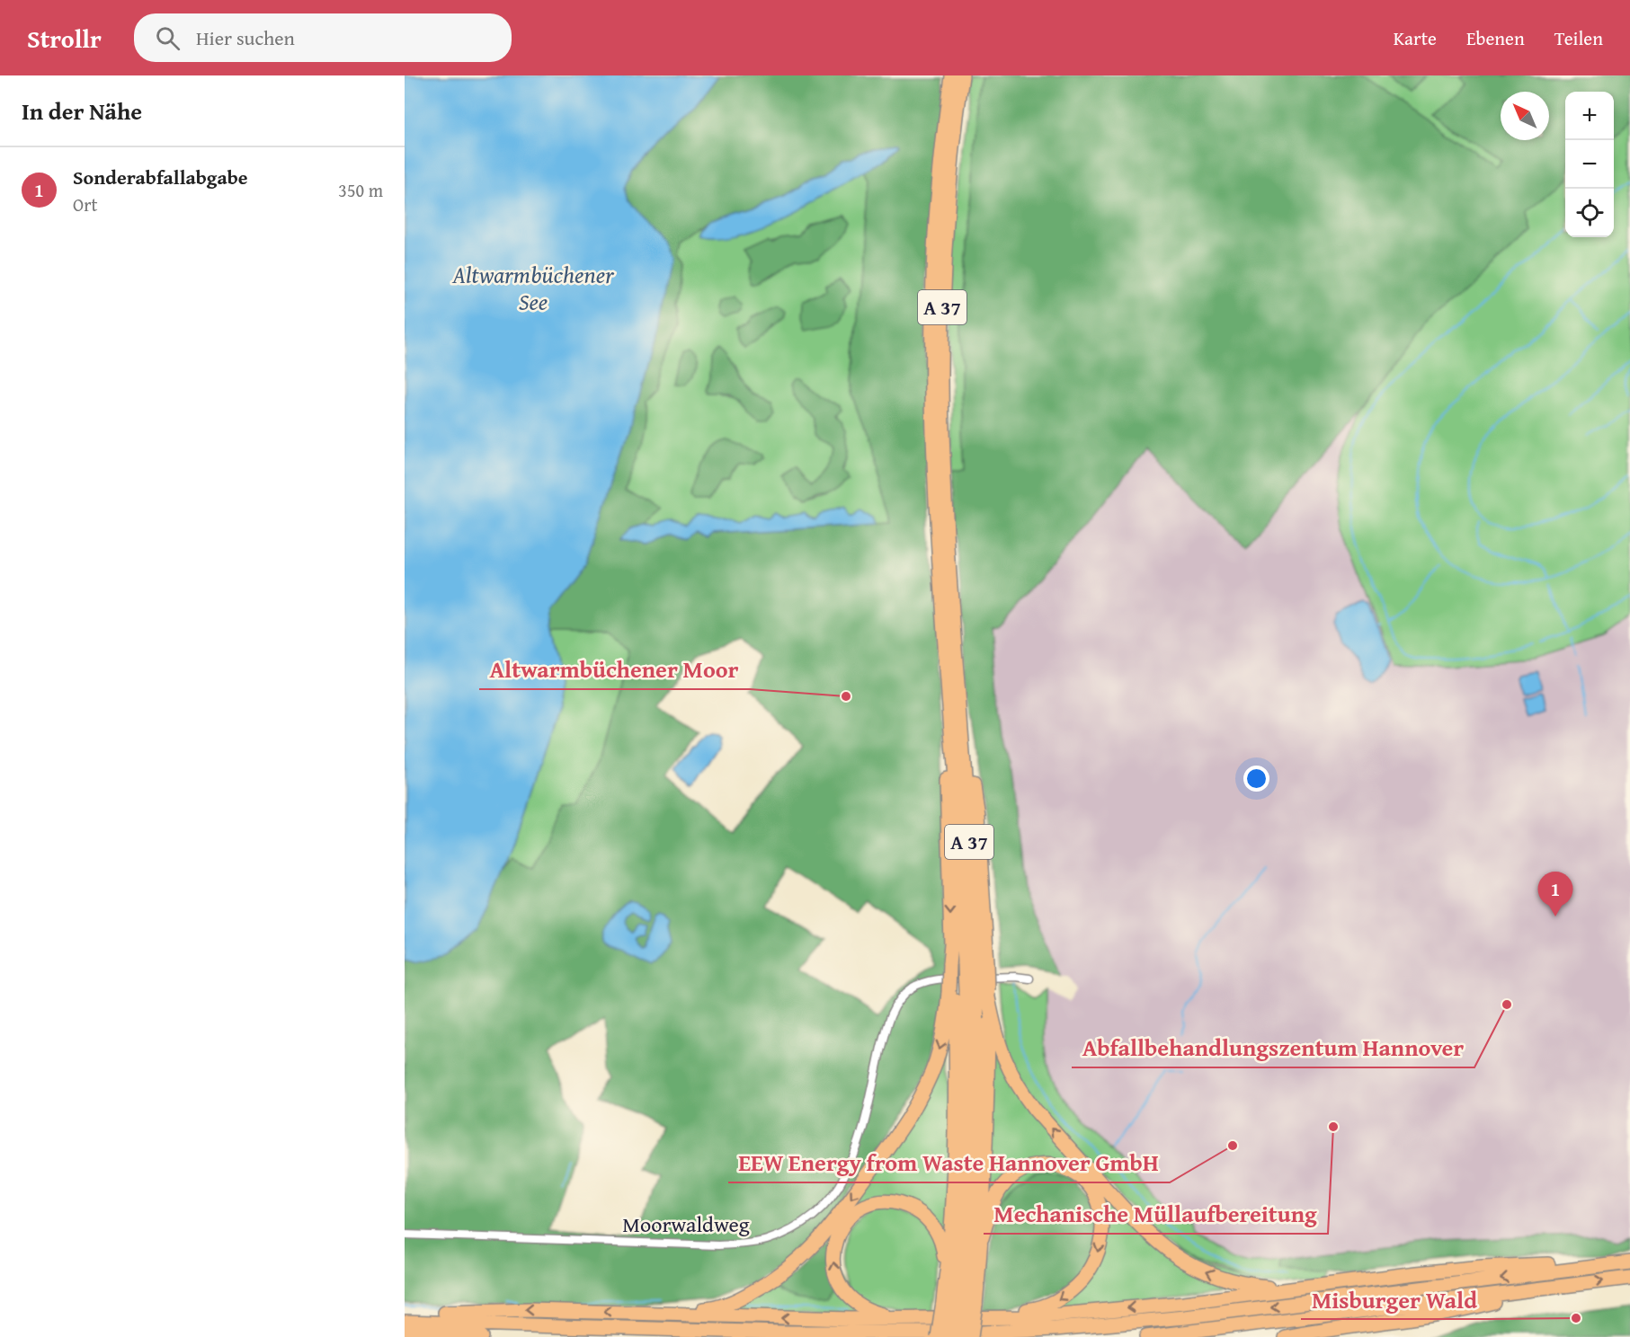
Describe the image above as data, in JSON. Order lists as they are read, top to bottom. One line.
{"streets":{"highway":["A 37"],"street":["Moorwaldweg"]},"water":["Altwarmbüchener See"],"places":["Altwarmbüchener Moor","Abfallbehandlungszentum Hannover","Mechanische Müllaufbereitung","EEW Energy from Waste Hannover GmbH","Misburger Wald"],"north":"top left","page":{"header":"Strollr","search":"Hier suchen","nav":["Karte","Ebenen","Teilen"],"heading":"In der Nähe","map_buttons":["+","−"],"list":[{"mark":"1","name":"Sonderabfallabgabe","note":"Ort","value":"350 m"}],"pins":"1"}}
